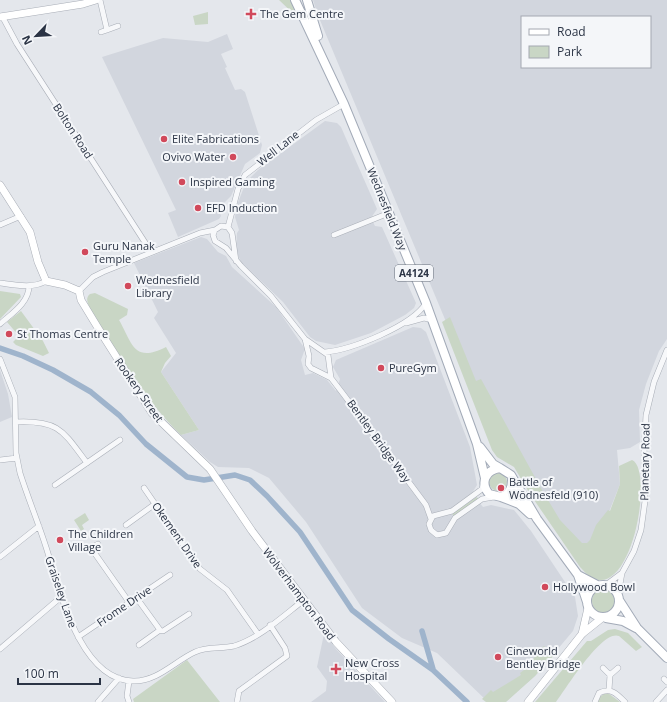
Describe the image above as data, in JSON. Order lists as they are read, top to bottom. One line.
{"streets":{"main road":["Wednesfield Way","A4124"],"street":["Bolton Road","Well Lane","Rookery Street","Bentley Bridge Way","Planetary Road","Okement Drive","Graiseley Lane","Wolverhampton Road","Frome Drive"]},"crossings":[["Well Lane","Wednesfield Way"],["Rookery Street","Wolverhampton Road"],["Okement Drive","Graiseley Lane"],["Graiseley Lane","Wolverhampton Road"],["Graiseley Lane","Frome Drive"]],"places":{"health":["The Gem Centre","New Cross Hospital"],"other":["Elite Fabrications","Ovivo Water","Inspired Gaming","EFD Induction","Guru Nanak Temple","Wednesfield Library","St Thomas Centre","PureGym","Battle of Wōdnesfeld (910)","The Children Village","Hollywood Bowl","Cineworld Bentley Bridge"]},"legend":["Road","Park"],"scale_bar":"100 m","north":"bottom left"}
